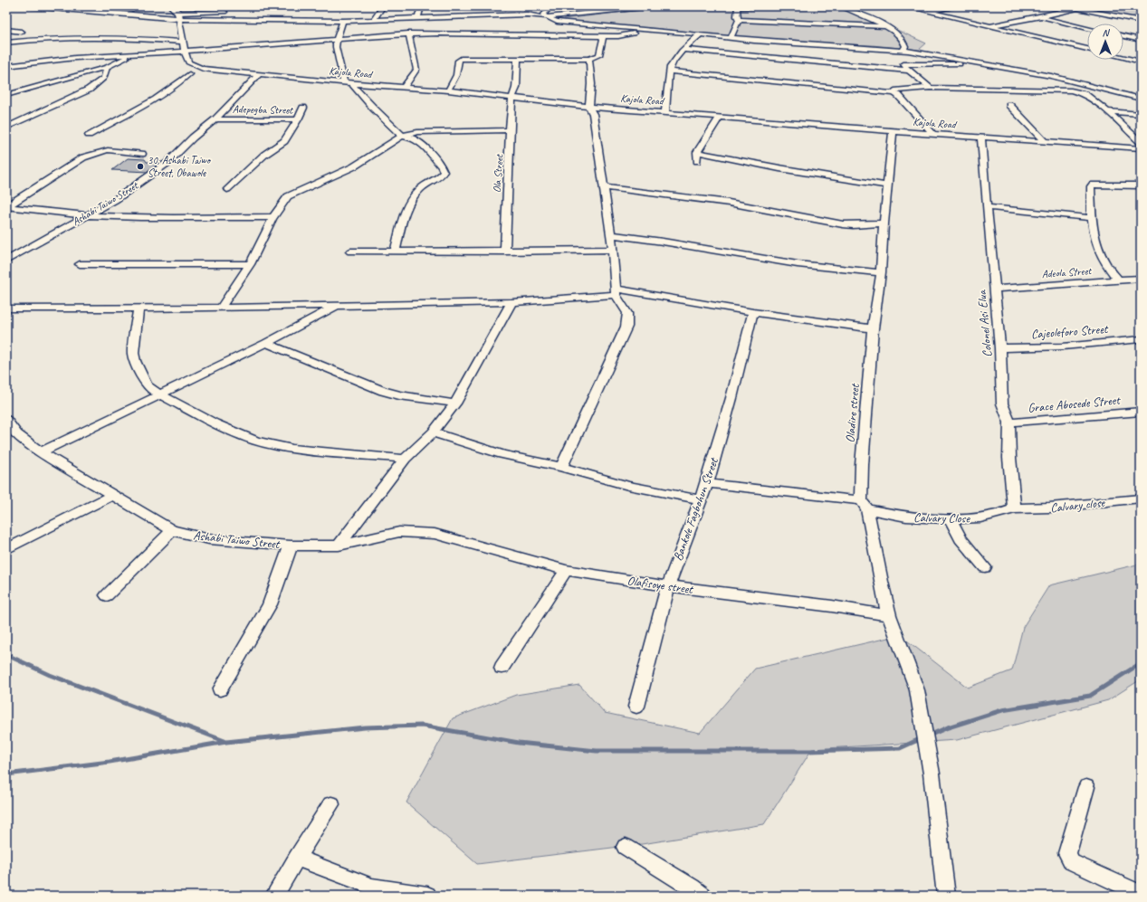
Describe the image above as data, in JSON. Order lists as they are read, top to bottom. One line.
{"streets":{"street":["Kajola Road","Adepegba Street","Ola Street","Ashabi Taiwo Street","Adeola Street","Colonel Asi Elua","Cajeoleforo Street","Grace Abosede Street","Oladire street","Calvary close","Bankole Fagbohun Street","Calvary Close","Olafisoye street"]},"crossings":[["Kajola Road","Ola Street"],["Kajola Road","Ashabi Taiwo Street"],["Kajola Road","Colonel Asi Elua"],["Kajola Road","Oladire street"],["Adepegba Street","Ashabi Taiwo Street"],["Ashabi Taiwo Street","Olafisoye street"],["Adeola Street","Colonel Asi Elua"],["Colonel Asi Elua","Cajeoleforo Street"],["Colonel Asi Elua","Grace Abosede Street"],["Colonel Asi Elua","Calvary close"],["Colonel Asi Elua","Calvary Close"],["Oladire street","Calvary Close"],["Oladire street","Olafisoye street"],["Calvary close","Calvary Close"],["Bankole Fagbohun Street","Calvary Close"],["Bankole Fagbohun Street","Olafisoye street"]],"places":["30, Ashabi Taiwo Street, Obawole"],"north":"top"}
